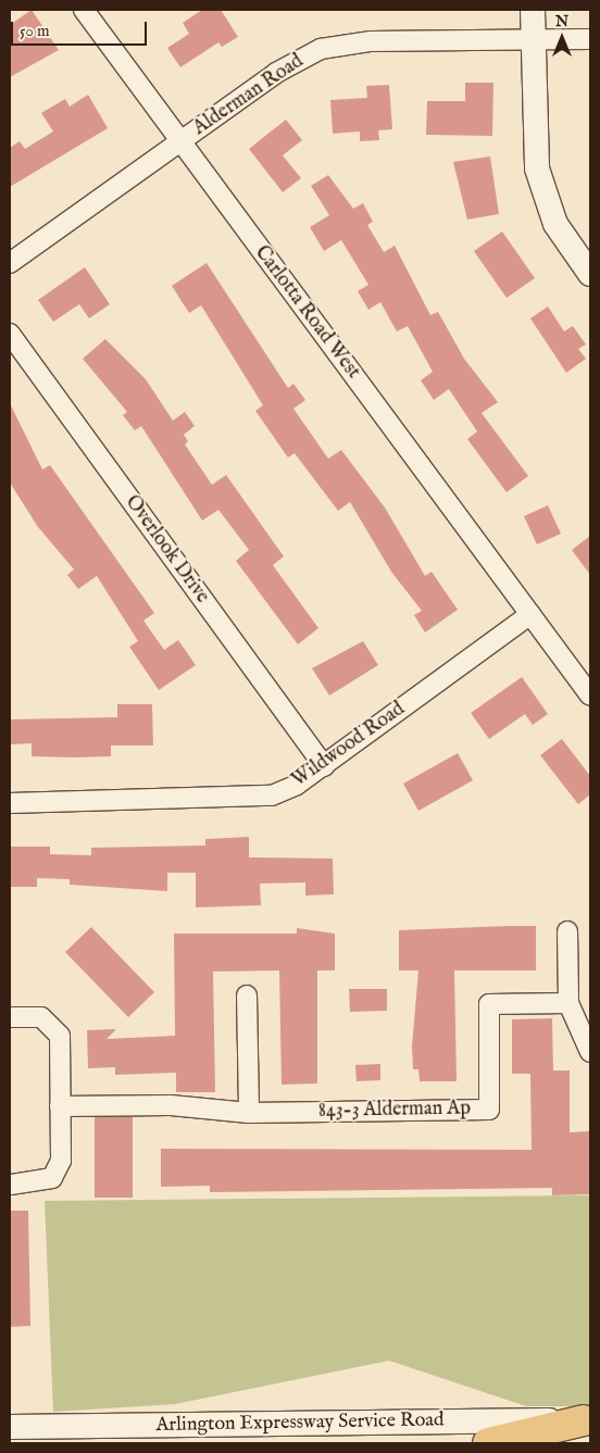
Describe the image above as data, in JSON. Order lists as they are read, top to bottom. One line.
{"streets":{"street":["Alderman Road","Carlotta Road West","Overlook Drive","Wildwood Road","843-3 Alderman Ap","Arlington Expressway Service Road"]},"crossings":[["Alderman Road","Carlotta Road West"],["Carlotta Road West","Wildwood Road"],["Overlook Drive","Wildwood Road"]],"scale_bar":"50 m","north":"top"}
